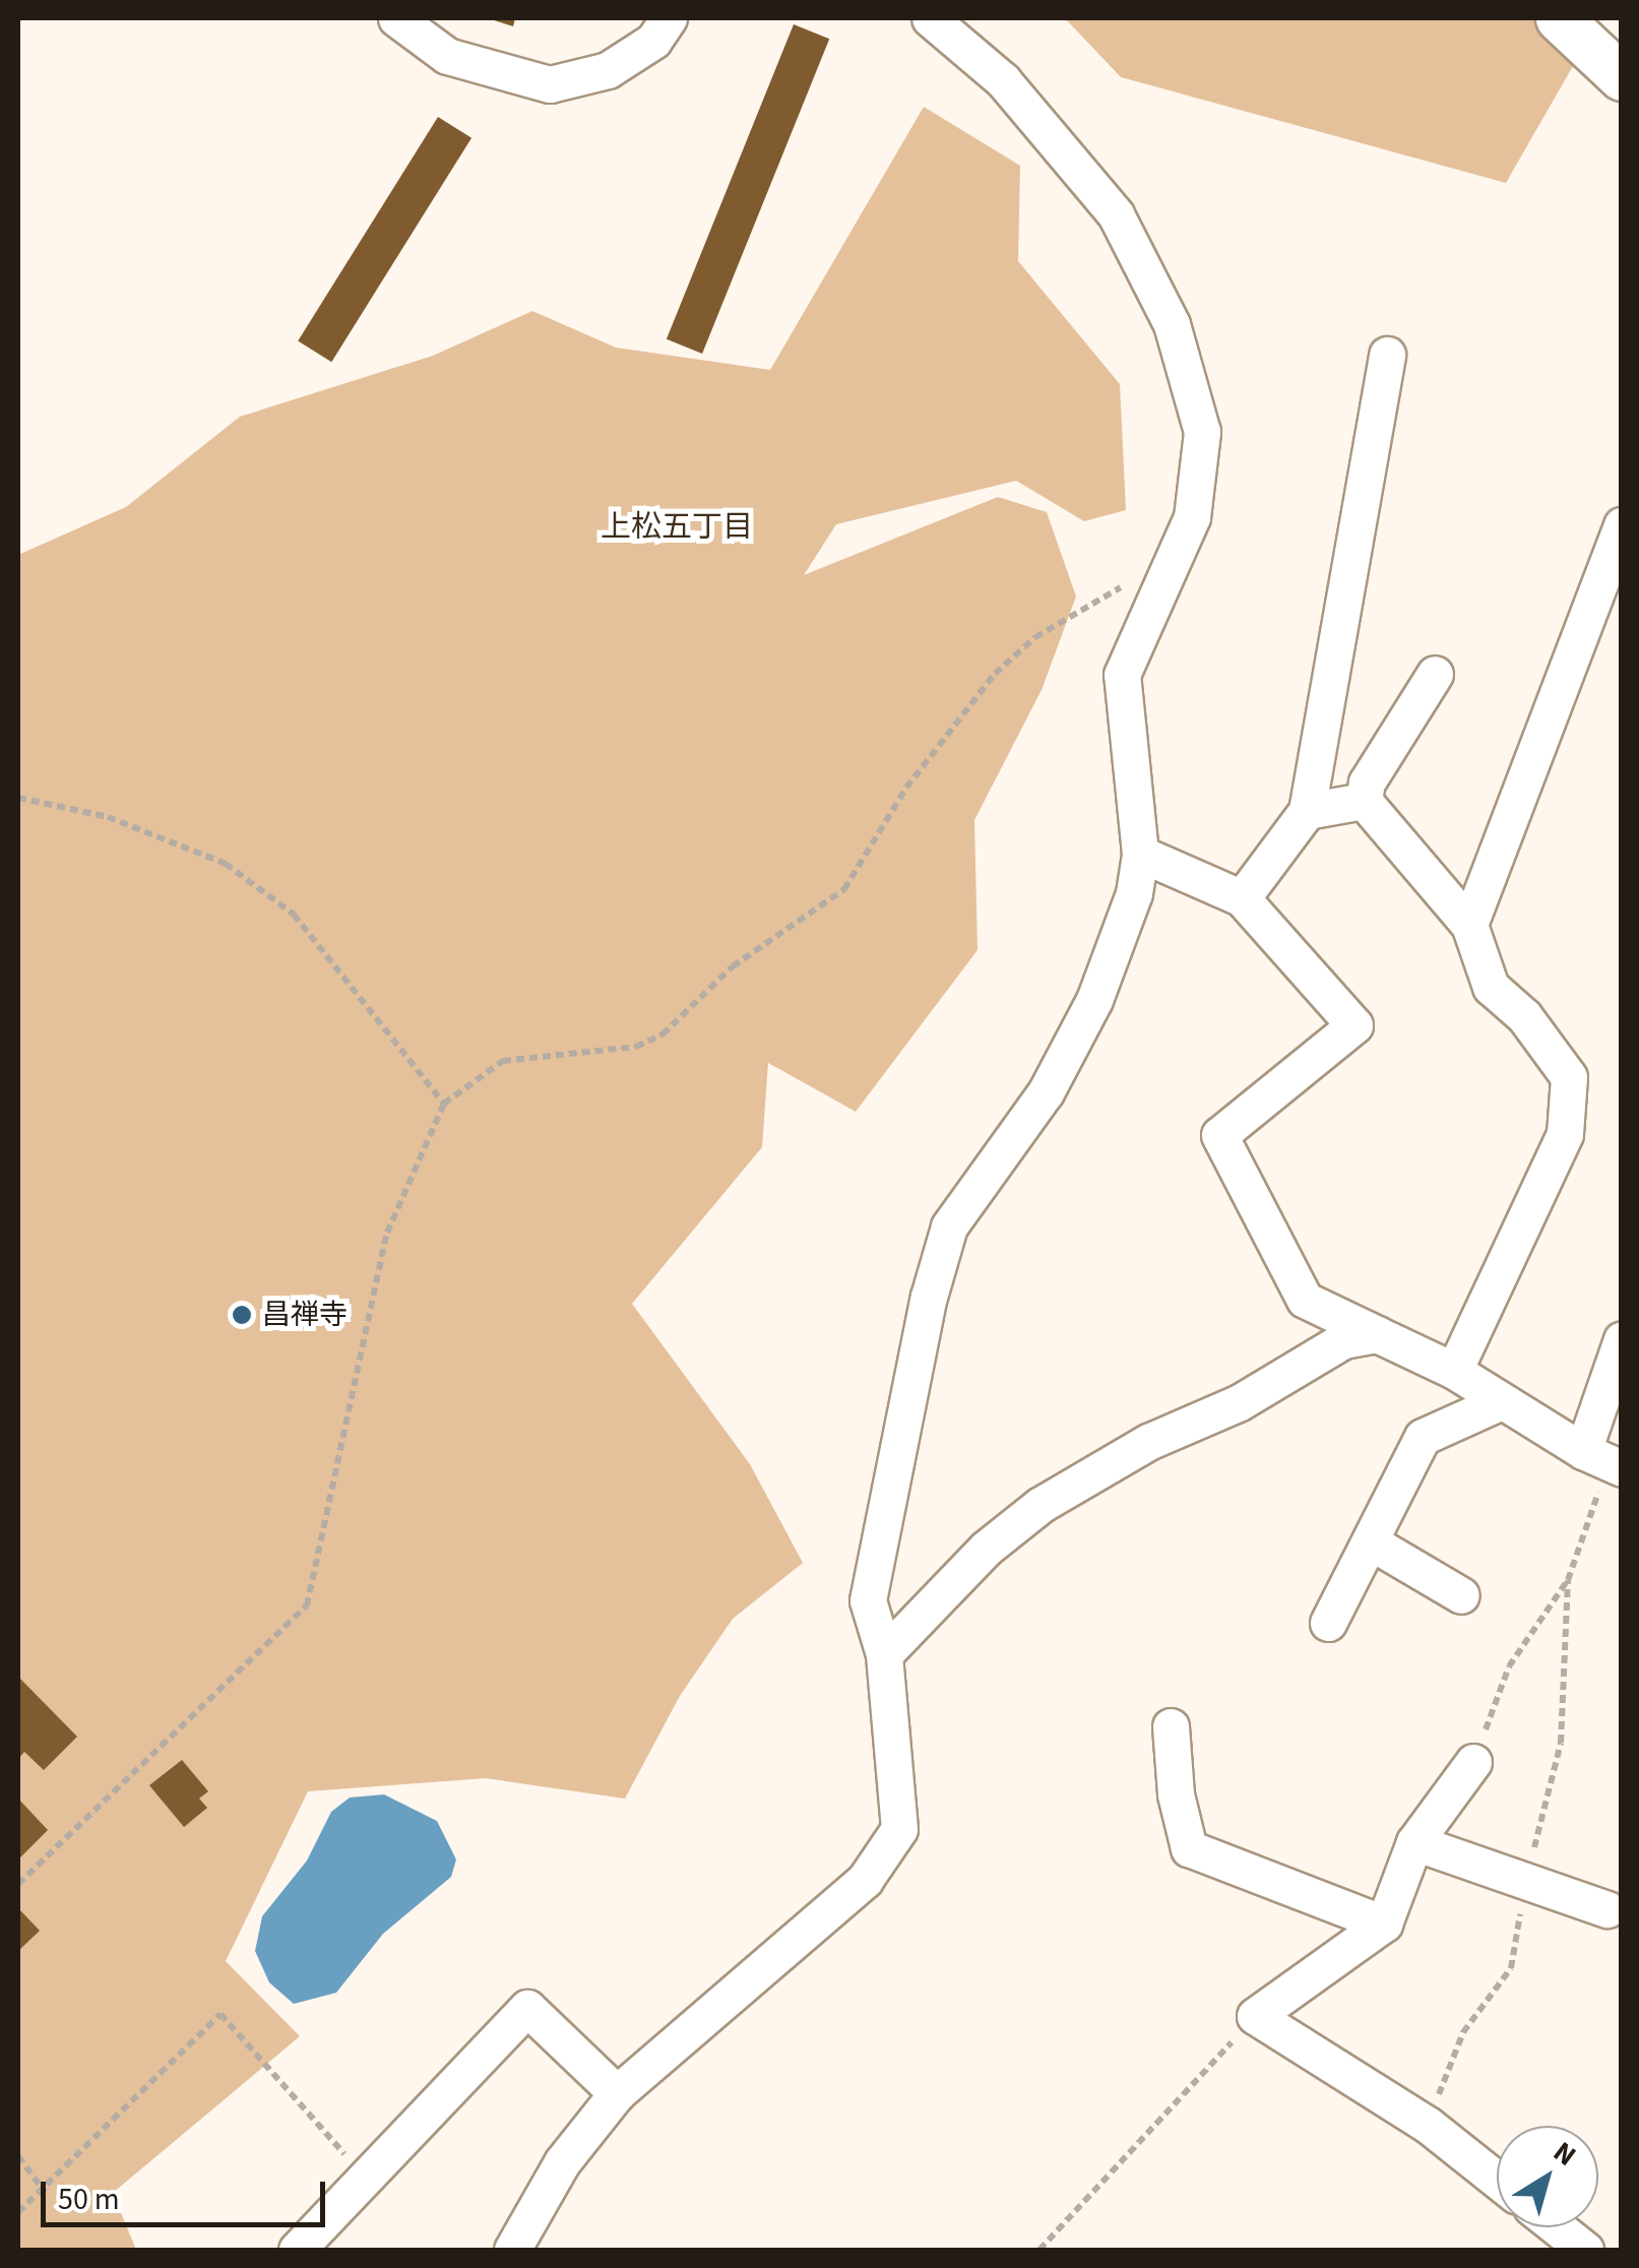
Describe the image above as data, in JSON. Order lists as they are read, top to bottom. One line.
{"districts":["上松五丁目"],"places":["昌禅寺"],"scale_bar":"50 m","north":"top right"}
